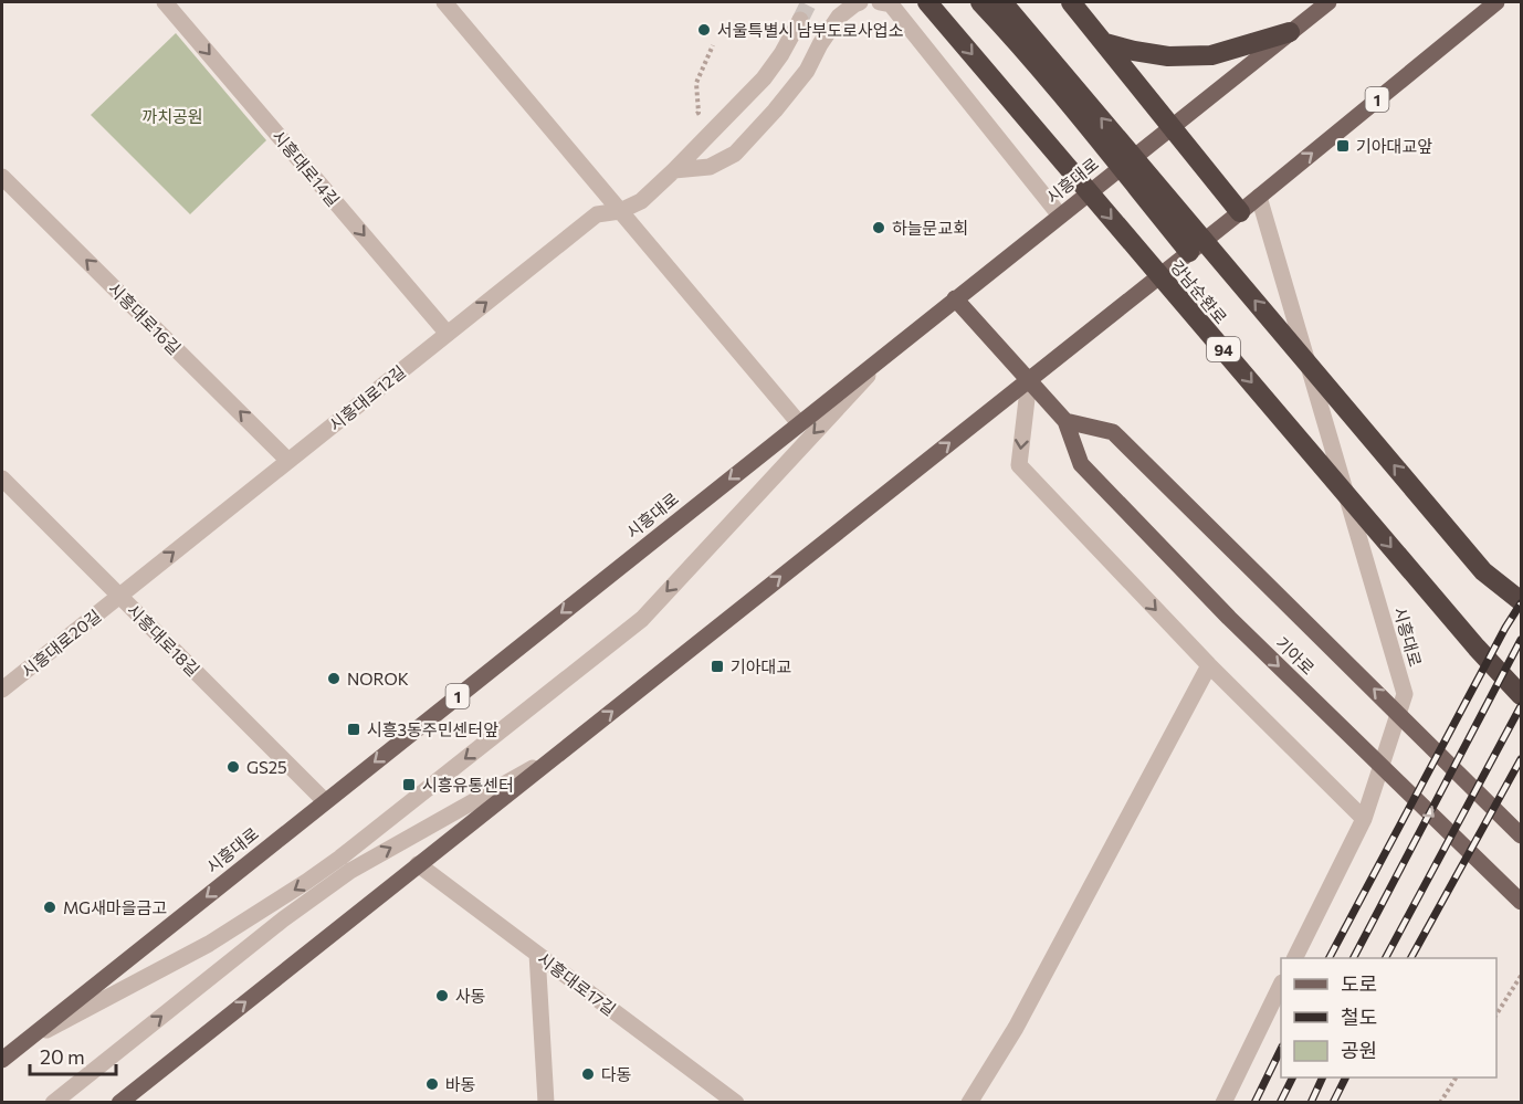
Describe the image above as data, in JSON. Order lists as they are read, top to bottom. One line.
{"streets":{"highway":["강남순환로","94"],"main road":["1","시흥대로","기아로"],"street":["시흥대로14길","시흥대로16길","시흥대로12길","시흥대로18길","시흥대로20길","시흥대로17길"]},"crossings":[["1","시흥대로"],["1","기아로"],["1","시흥대로17길"],["시흥대로14길","시흥대로12길"],["시흥대로","시흥대로18길"],["시흥대로","기아로"],["시흥대로16길","시흥대로12길"],["시흥대로12길","시흥대로18길"],["시흥대로12길","시흥대로20길"],["시흥대로18길","시흥대로20길"]],"one_way":["시흥대로14길","시흥대로16길","시흥대로12길"],"parks":["까치공원"],"places":{"other":["서울특별시 남부도로사업소","하늘문교회","NOROK","GS25","MG새마을금고","사동","다동","바동"],"transit":["기아대교앞","기아대교","시흥3동주민센터앞","시흥유통센터"]},"legend":["도로","철도","공원"],"scale_bar":"20 m"}
